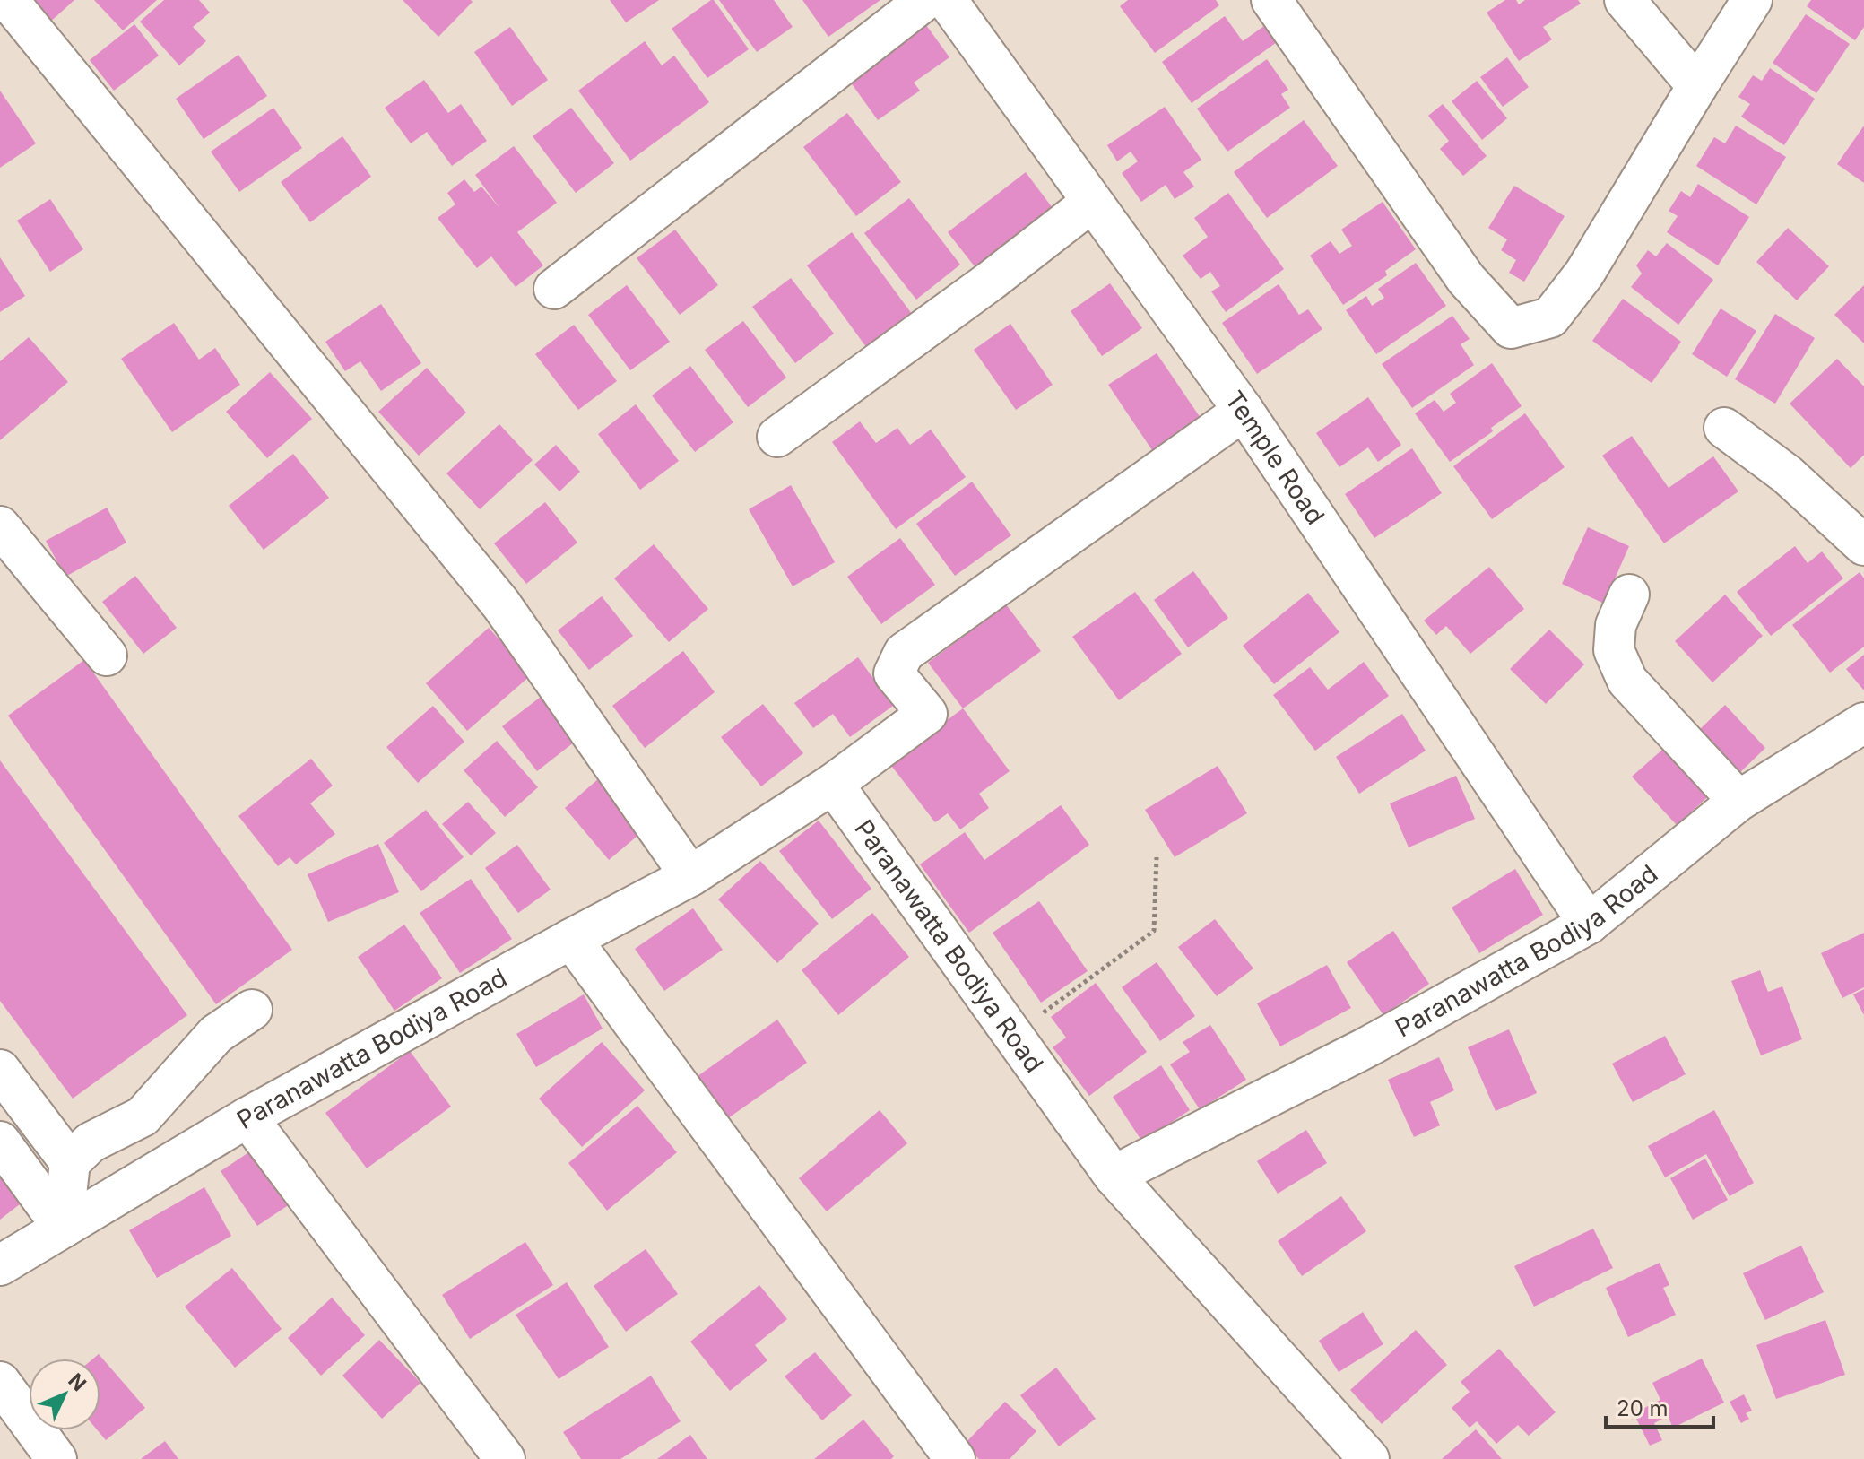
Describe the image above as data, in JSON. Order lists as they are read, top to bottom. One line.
{"streets":{"street":["Temple Road","Paranawatta Bodiya Road"]},"crossings":[["Temple Road","Paranawatta Bodiya Road"]],"scale_bar":"20 m","north":"top right"}
